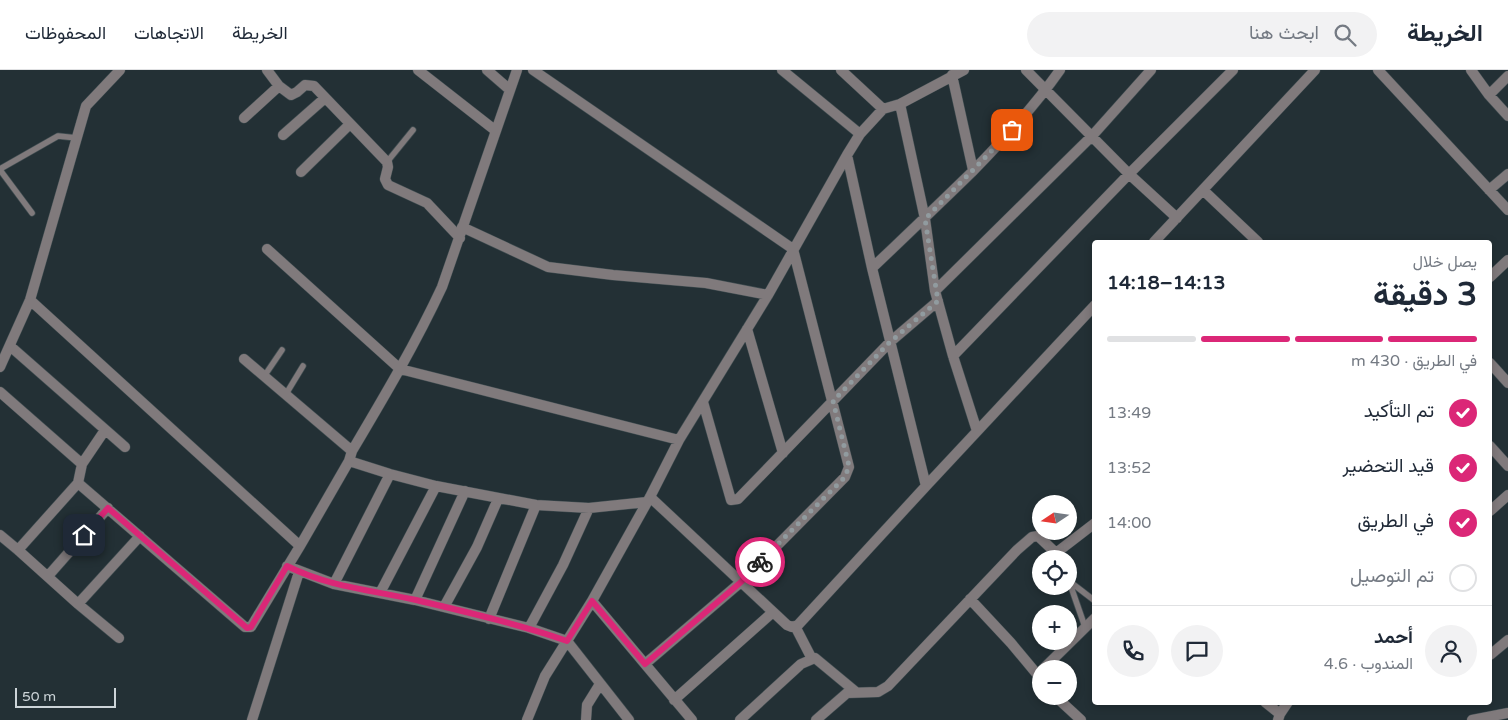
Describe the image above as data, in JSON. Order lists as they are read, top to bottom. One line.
{"scale_bar":"50 m","north":"left","page":{"header":"الخريطة","search":"ابحث هنا","nav":["الخريطة","الاتجاهات","المحفوظات"],"heading":["3 دقيقة","يصل خلال","14:13–14:18"],"panel":["أحمد","المندوب · 4.6"],"bar":"في الطريق · 430 m","list":[["تم التأكيد","13:49"],["قيد التحضير","13:52"],["في الطريق","14:00"],"تم التوصيل"],"map_buttons":["+","−"],"scale":"50 m"}}
